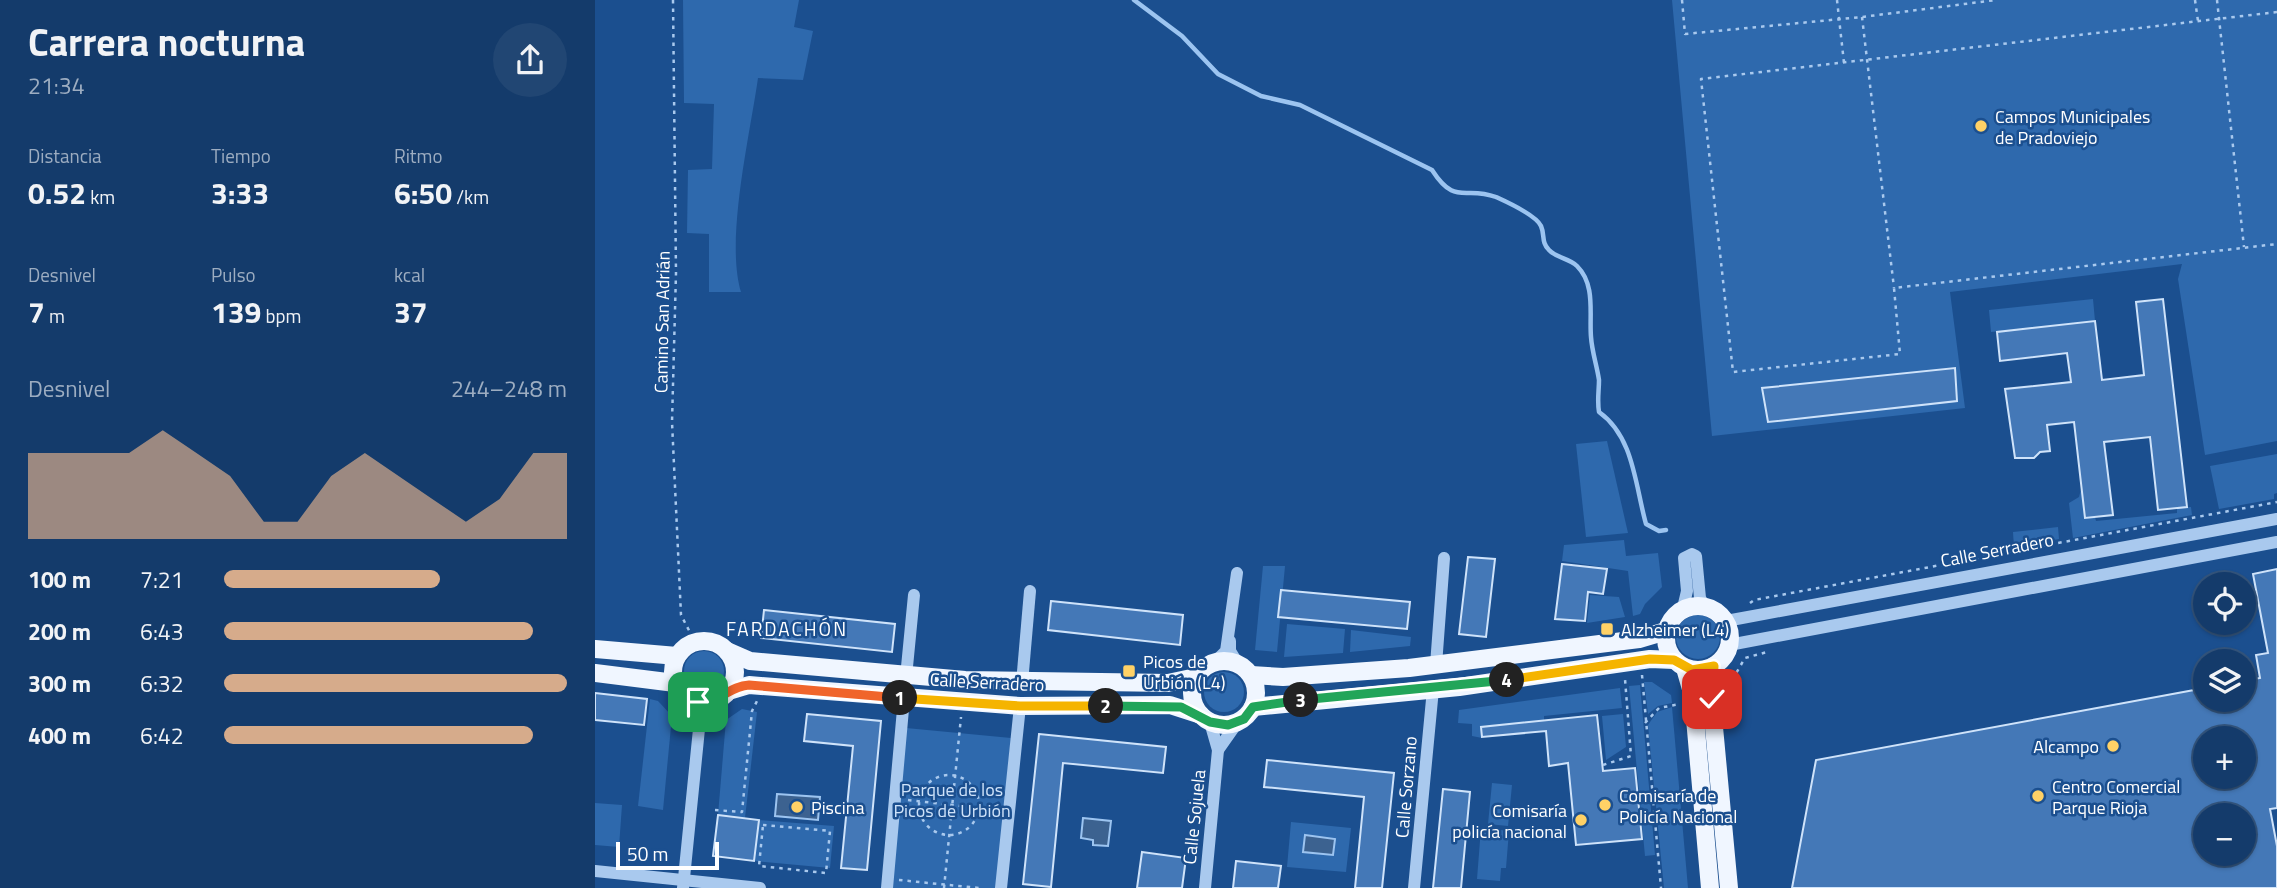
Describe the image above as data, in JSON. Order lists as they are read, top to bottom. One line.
{"streets":{"main road":["Calle Serradero"],"street":["Calle Sorzano","Calle Sojuela"],"path":["Camino San Adrián"]},"crossings":[["Camino San Adrián","Calle Serradero"],["Calle Serradero","Calle Sojuela"]],"districts":["FARDACHÓN"],"parks":["Parque de los Picos de Urbión"],"places":{"other":["Campos Municipales de Pradoviejo","Alcampo","Centro Comercial Parque Rioja","Comisaría de Policía Nacional","Piscina","Comisaría policía nacional"],"transit":["Alzheimer (L4)","Picos de Urbión (L4)"]},"scale_bar":"50 m","page":{"heading":["Carrera nocturna","21:34"],"stats":[["Distancia","0.52 km"],["Tiempo","3:33"],["Ritmo","6:50 /km"],["Desnivel","7 m"],["Pulso","139 bpm"],["kcal","37"]],"chart":["Desnivel","244–248 m"],"list":[{"name":"100 m","note":"7:21"},{"name":"200 m","note":"6:43"},{"name":"300 m","note":"6:32"},{"name":"400 m","note":"6:42"}],"map_buttons":["+","−"],"pins":["4","1","3","2"],"scale":"50 m"}}
